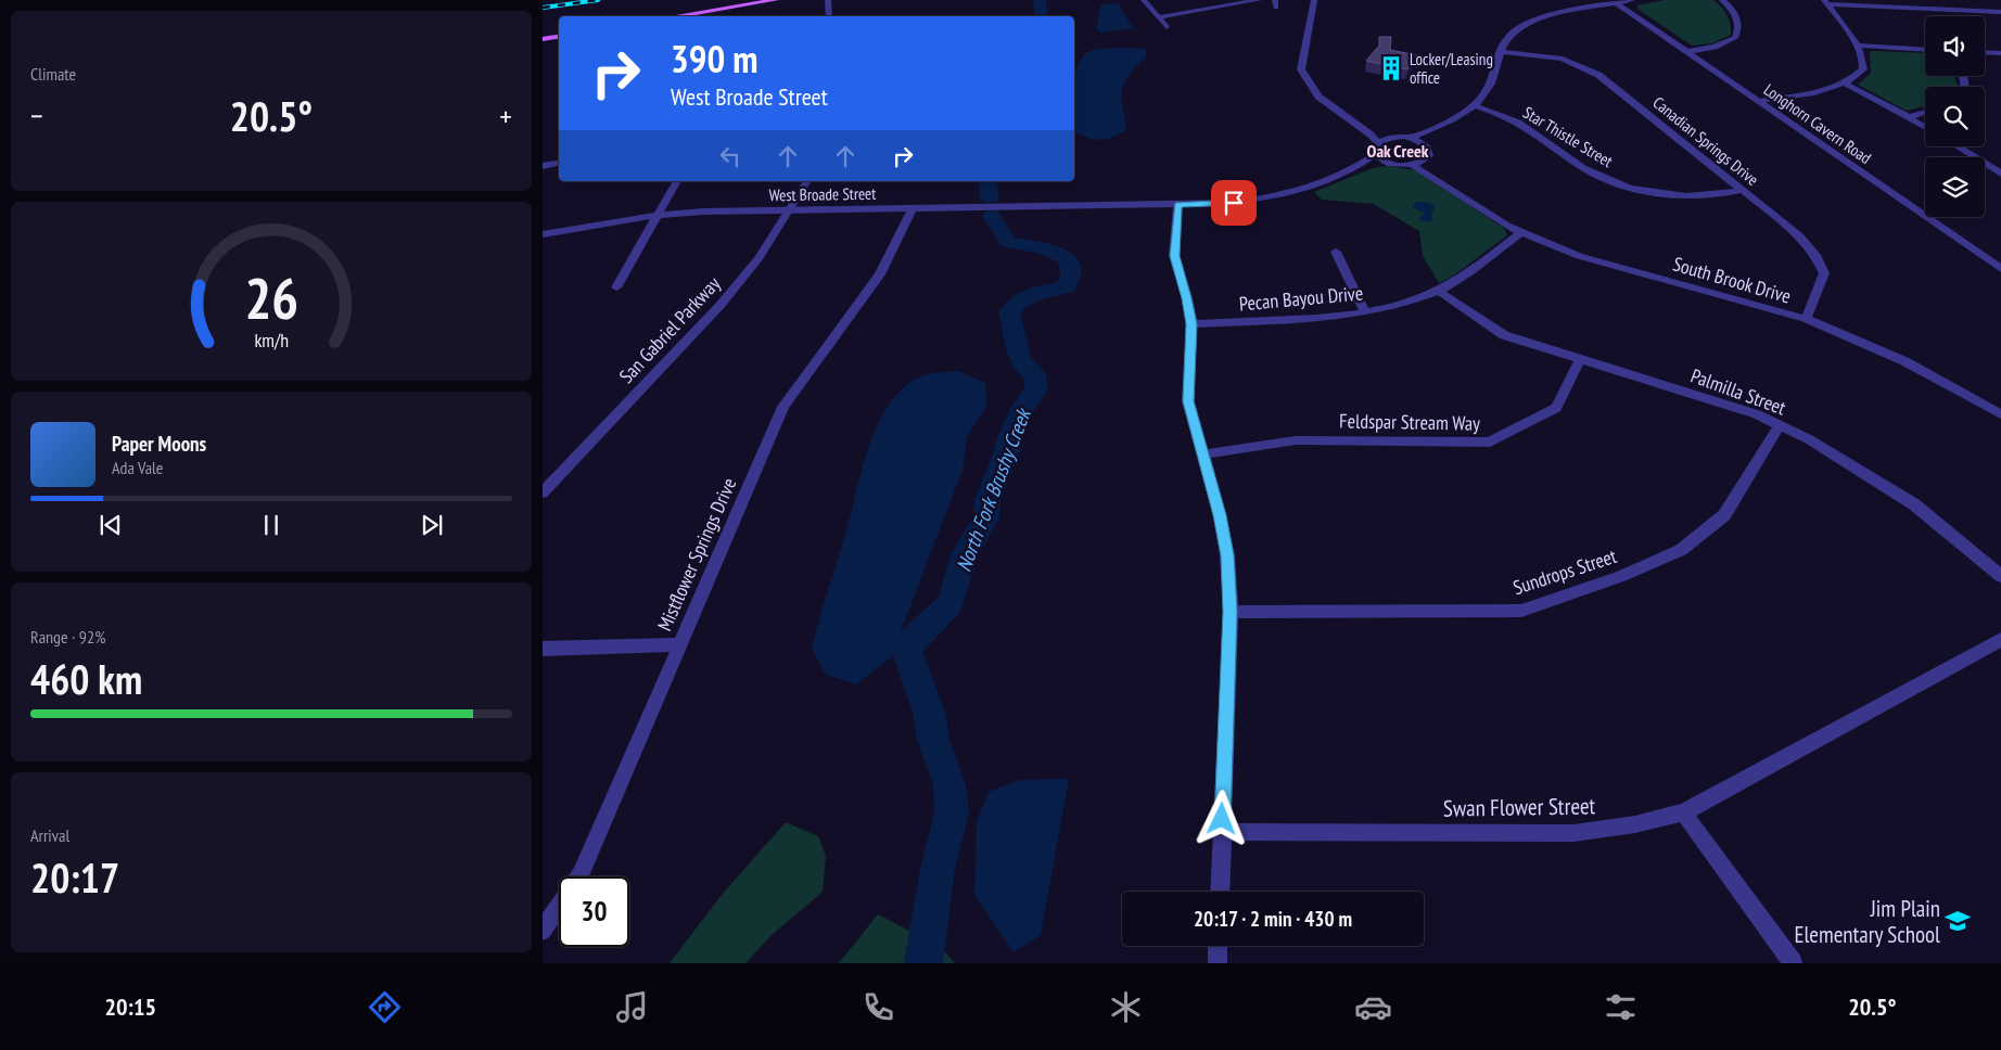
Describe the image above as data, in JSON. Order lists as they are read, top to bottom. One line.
{"streets":{"street":["Longhorn Cavern Road","Star Thistle Street","Canadian Springs Drive","West Broade Street","South Brook Drive","Pecan Bayou Drive","San Gabriel Parkway","Palmilla Street","Feldspar Stream Way","Mistflower Springs Drive","Sundrops Street","Swan Flower Street"]},"crossings":[["Star Thistle Street","Canadian Springs Drive"],["Canadian Springs Drive","South Brook Drive"],["West Broade Street","South Brook Drive"],["West Broade Street","San Gabriel Parkway"],["West Broade Street","Mistflower Springs Drive"],["South Brook Drive","Pecan Bayou Drive"],["Pecan Bayou Drive","Palmilla Street"],["Palmilla Street","Feldspar Stream Way"],["Palmilla Street","Sundrops Street"]],"districts":["Oak Creek"],"water":["North Fork Brushy Creek"],"places":{"building":["Locker/Leasing office"],"school or university":["Jim Plain Elementary School"]},"page":{"tile":["Climate",["Range · 92%","460 km"],["Arrival","20:17"]],"turn":["390 m","West Broade Street"],"heat":["−","20.5°","+"],"song":["Paper Moons","Ada Vale"],"limit":"30","trip":"20:17 · 2 min · 430 m","tabs":["20:15","20.5°"],"gauge":["26","km/h"]}}
